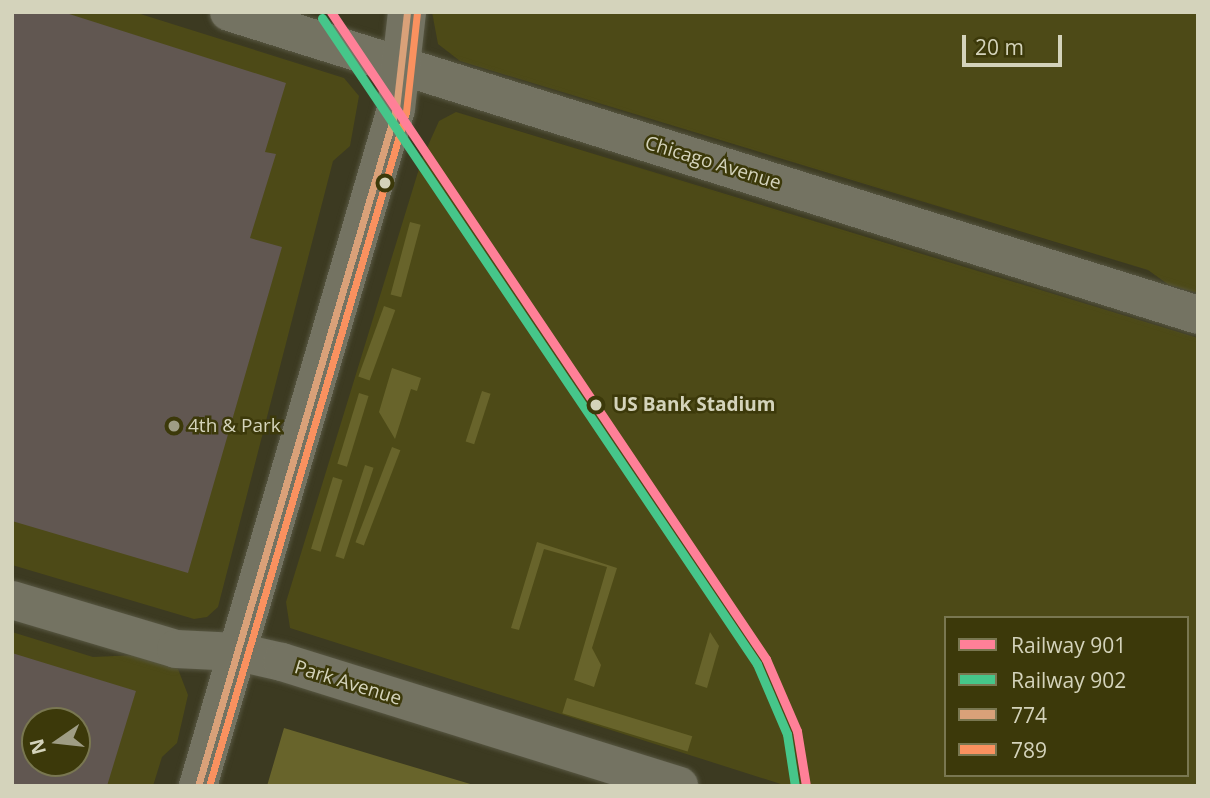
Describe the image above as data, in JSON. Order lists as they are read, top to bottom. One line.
{"streets":{"street":["Chicago Avenue","Park Avenue"]},"places":["US Bank Stadium","4th & Park"],"lines":["rail line 901","transit line 774","transit line 789","rail line 902"],"legend":["Railway 901","Railway 902","774","789"],"scale_bar":"20 m","north":"left"}
